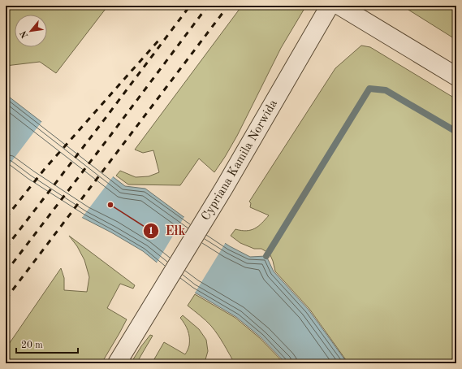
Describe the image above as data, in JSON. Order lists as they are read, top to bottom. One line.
{"streets":{"street":["Cypriana Kamila Norwida"]},"places":["Ełk"],"scale_bar":"20 m","north":"bottom left"}
